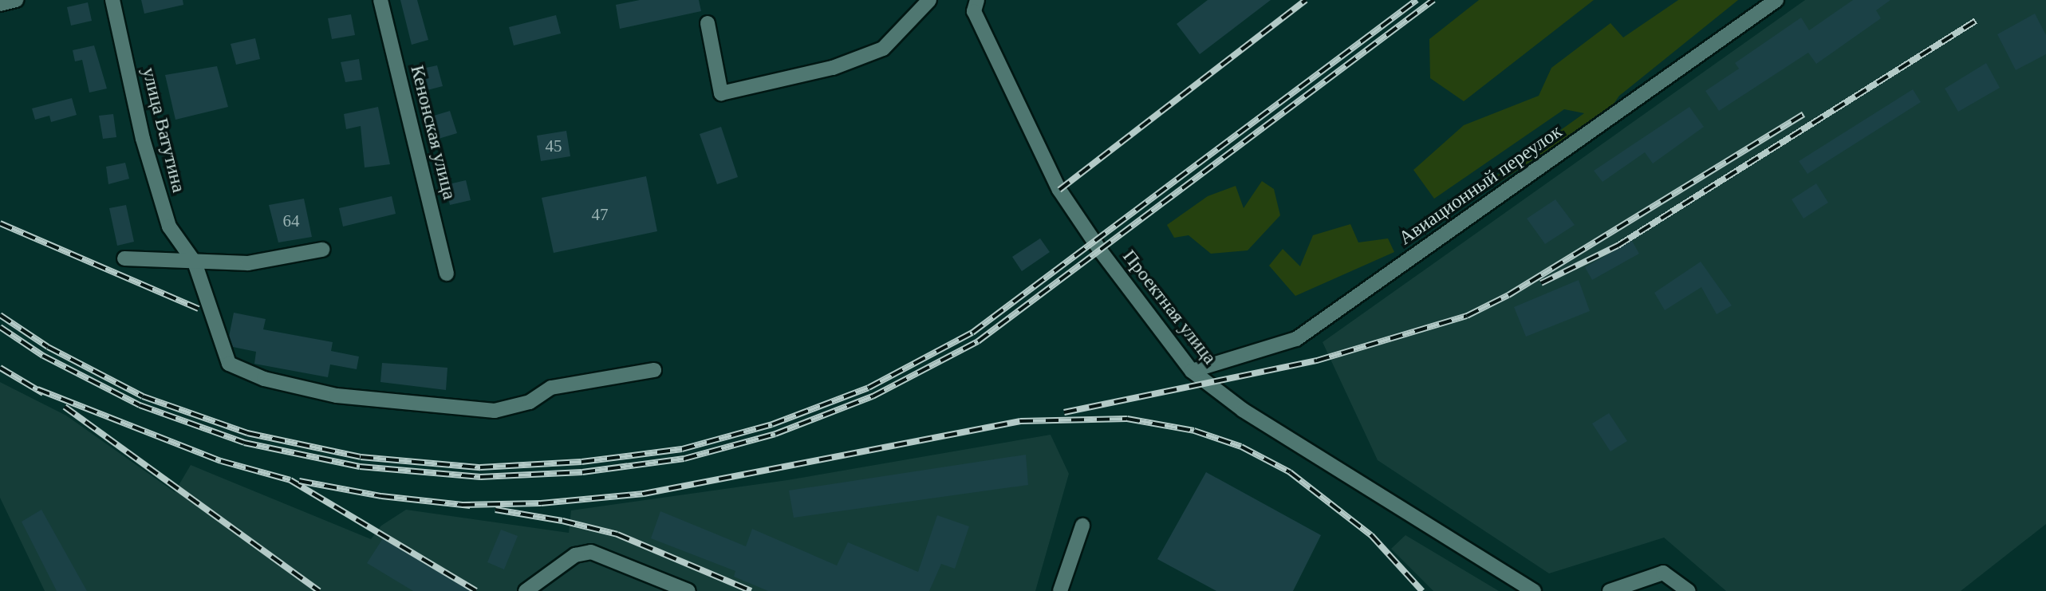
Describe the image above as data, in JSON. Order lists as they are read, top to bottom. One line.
{"streets":{"street":["улица Ватутина","Кенонская улица","Авиационный переулок","Проектная улица"]},"crossings":[["Авиационный переулок","Проектная улица"]],"house_numbers":["45","47","64"]}
